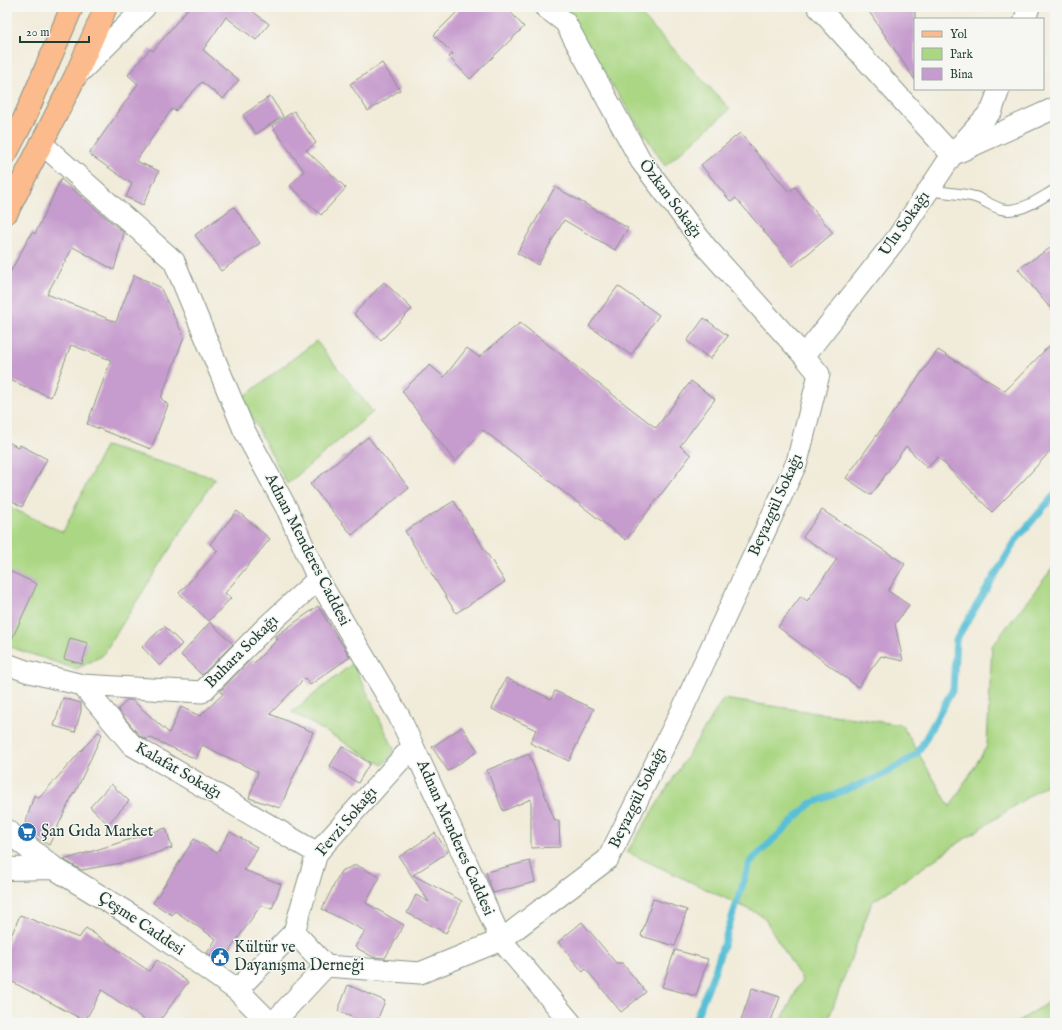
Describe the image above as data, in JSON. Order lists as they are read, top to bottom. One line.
{"streets":{"street":["Özkan Sokağı","Ulu Sokağı","Beyazgül Sokağı","Adnan Menderes Caddesi","Buhara Sokağı","Kalafat Sokağı","Fevzi Sokağı","Çeşme Caddesi"]},"crossings":[["Özkan Sokağı","Ulu Sokağı"],["Özkan Sokağı","Beyazgül Sokağı"],["Beyazgül Sokağı","Adnan Menderes Caddesi"],["Adnan Menderes Caddesi","Buhara Sokağı"],["Adnan Menderes Caddesi","Fevzi Sokağı"],["Buhara Sokağı","Kalafat Sokağı"],["Kalafat Sokağı","Fevzi Sokağı"],["Fevzi Sokağı","Çeşme Caddesi"]],"places":{"supermarket":["Şan Gıda Market"],"public building":["Kültür ve Dayanışma Derneği"]},"legend":["Yol","Park","Bina"],"scale_bar":"20 m"}
